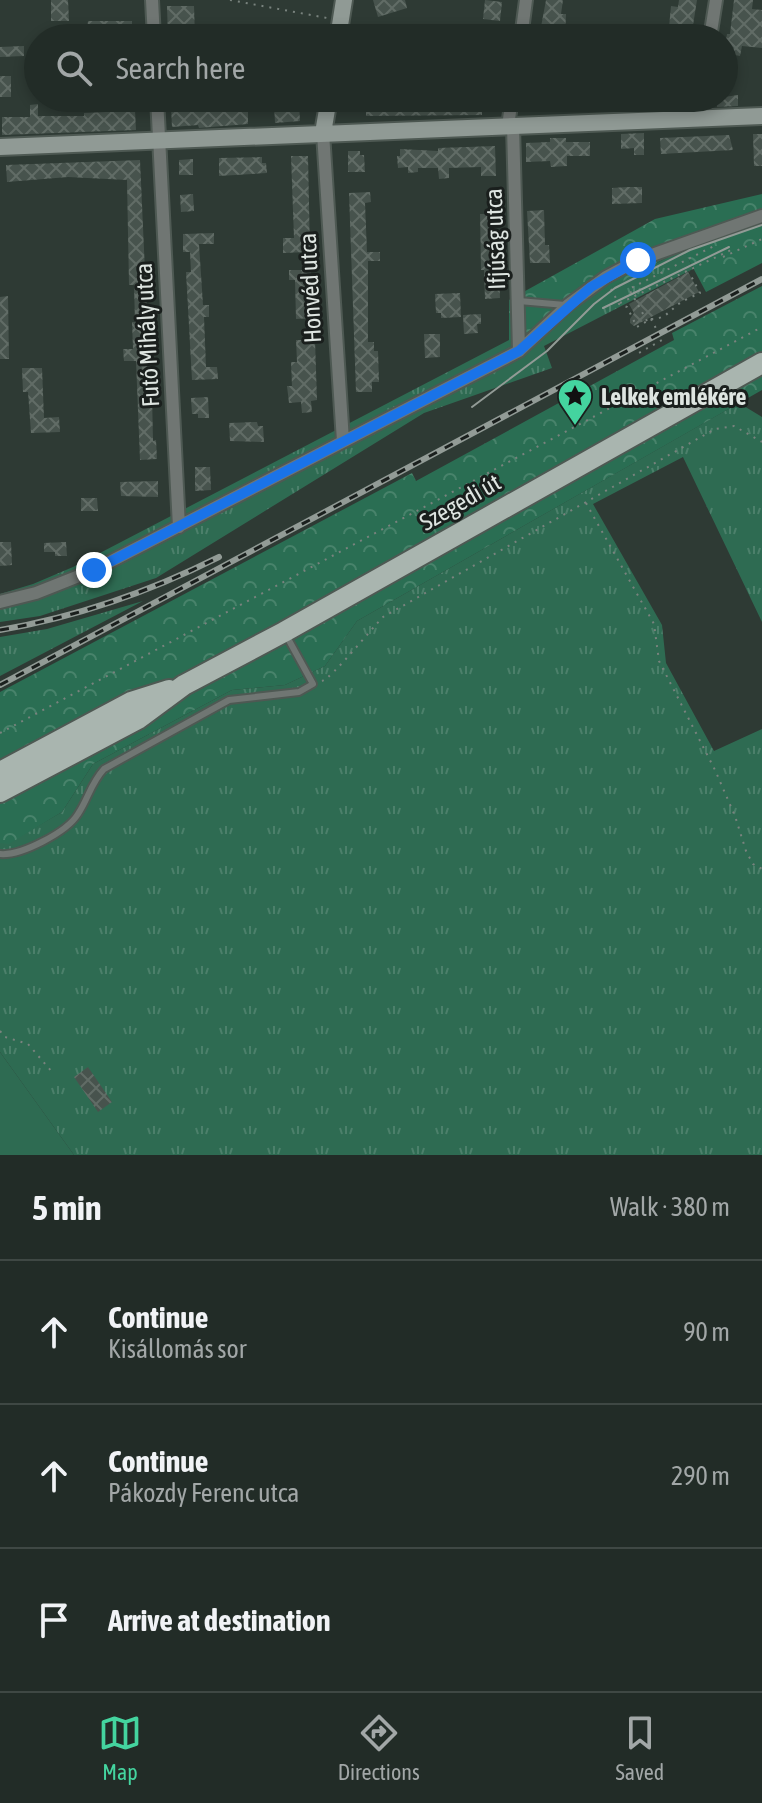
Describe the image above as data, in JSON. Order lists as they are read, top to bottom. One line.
{"streets":{"main road":["Szegedi út"],"street":["Ifjúság utca","Honvéd utca","Futó Mihály utca"]},"places":{"place":["Lelkek emlékére"]},"page":{"search":"Search here","heading":["5 min","Walk · 380 m"],"list":[["Continue","Kisállomás sor","90 m"],["Continue","Pákozdy Ferenc utca","290 m"],"Arrive at destination"],"nav":["Map","Directions","Saved"]}}
